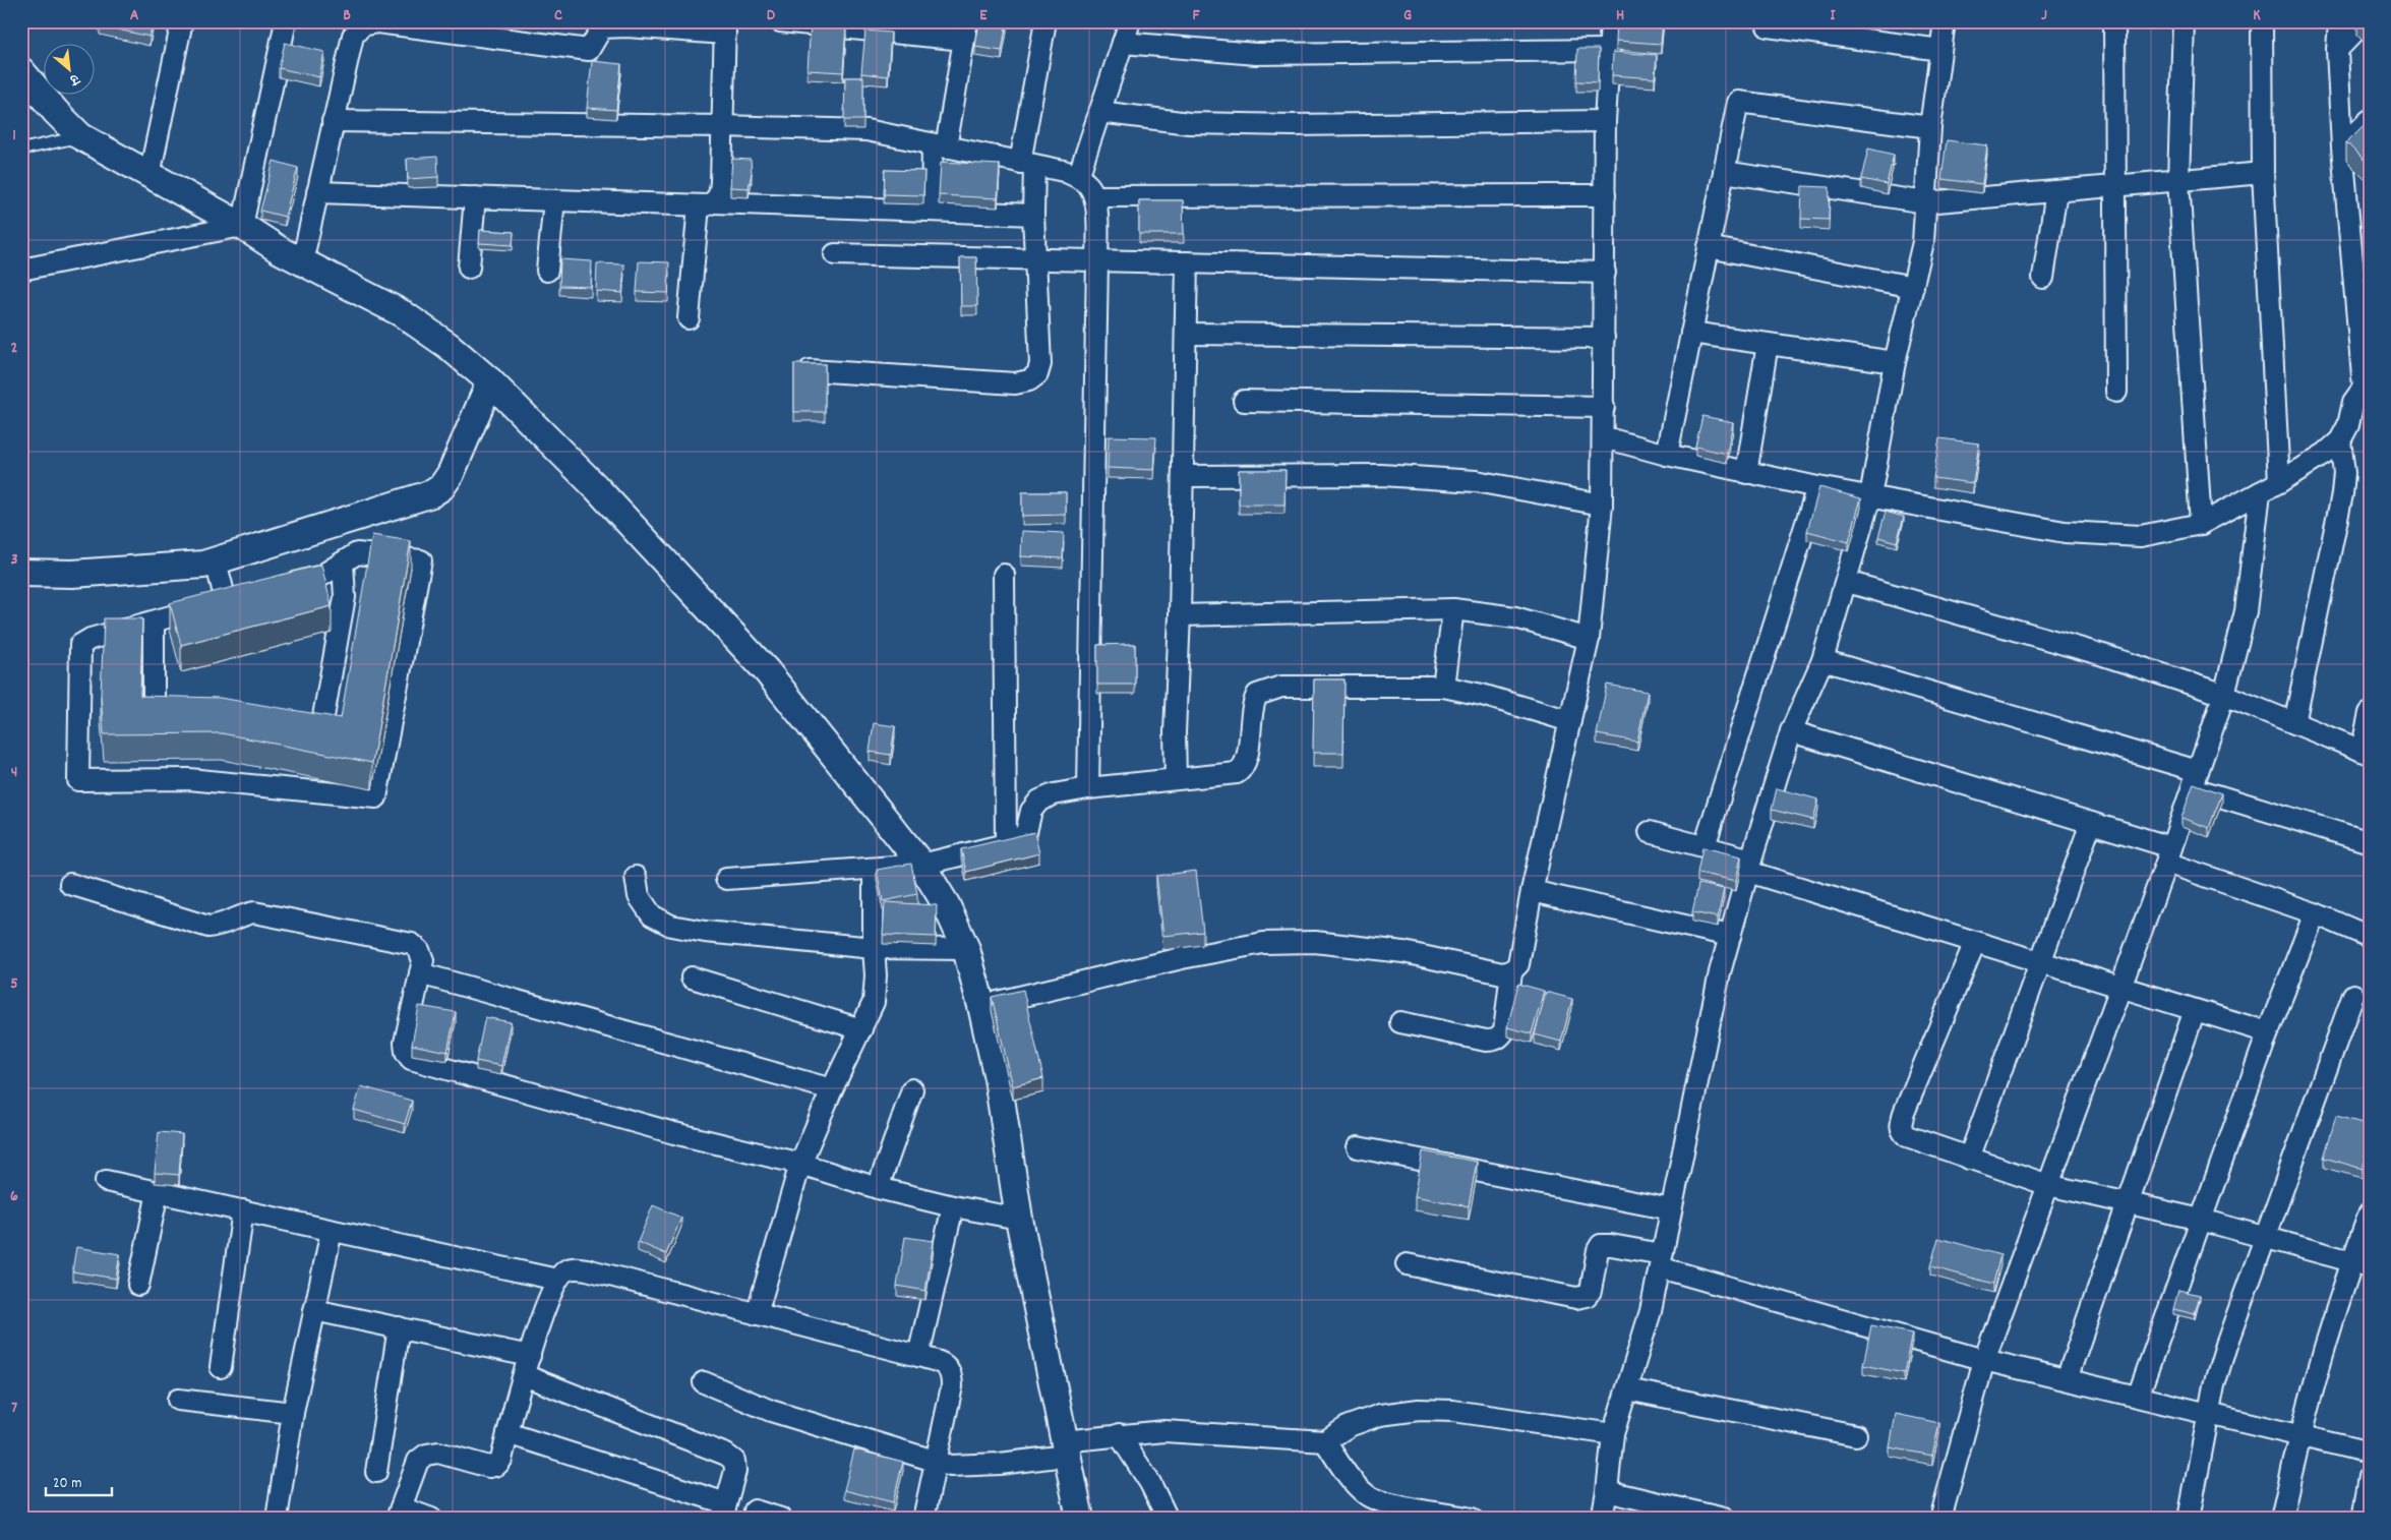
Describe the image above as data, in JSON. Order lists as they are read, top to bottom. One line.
{"scale_bar":"20 m","north":"bottom right","grid":{"columns":["A","B","C","D","E","F","G","H","I","J","K"],"rows":["1","2","3","4","5","6","7"]}}
